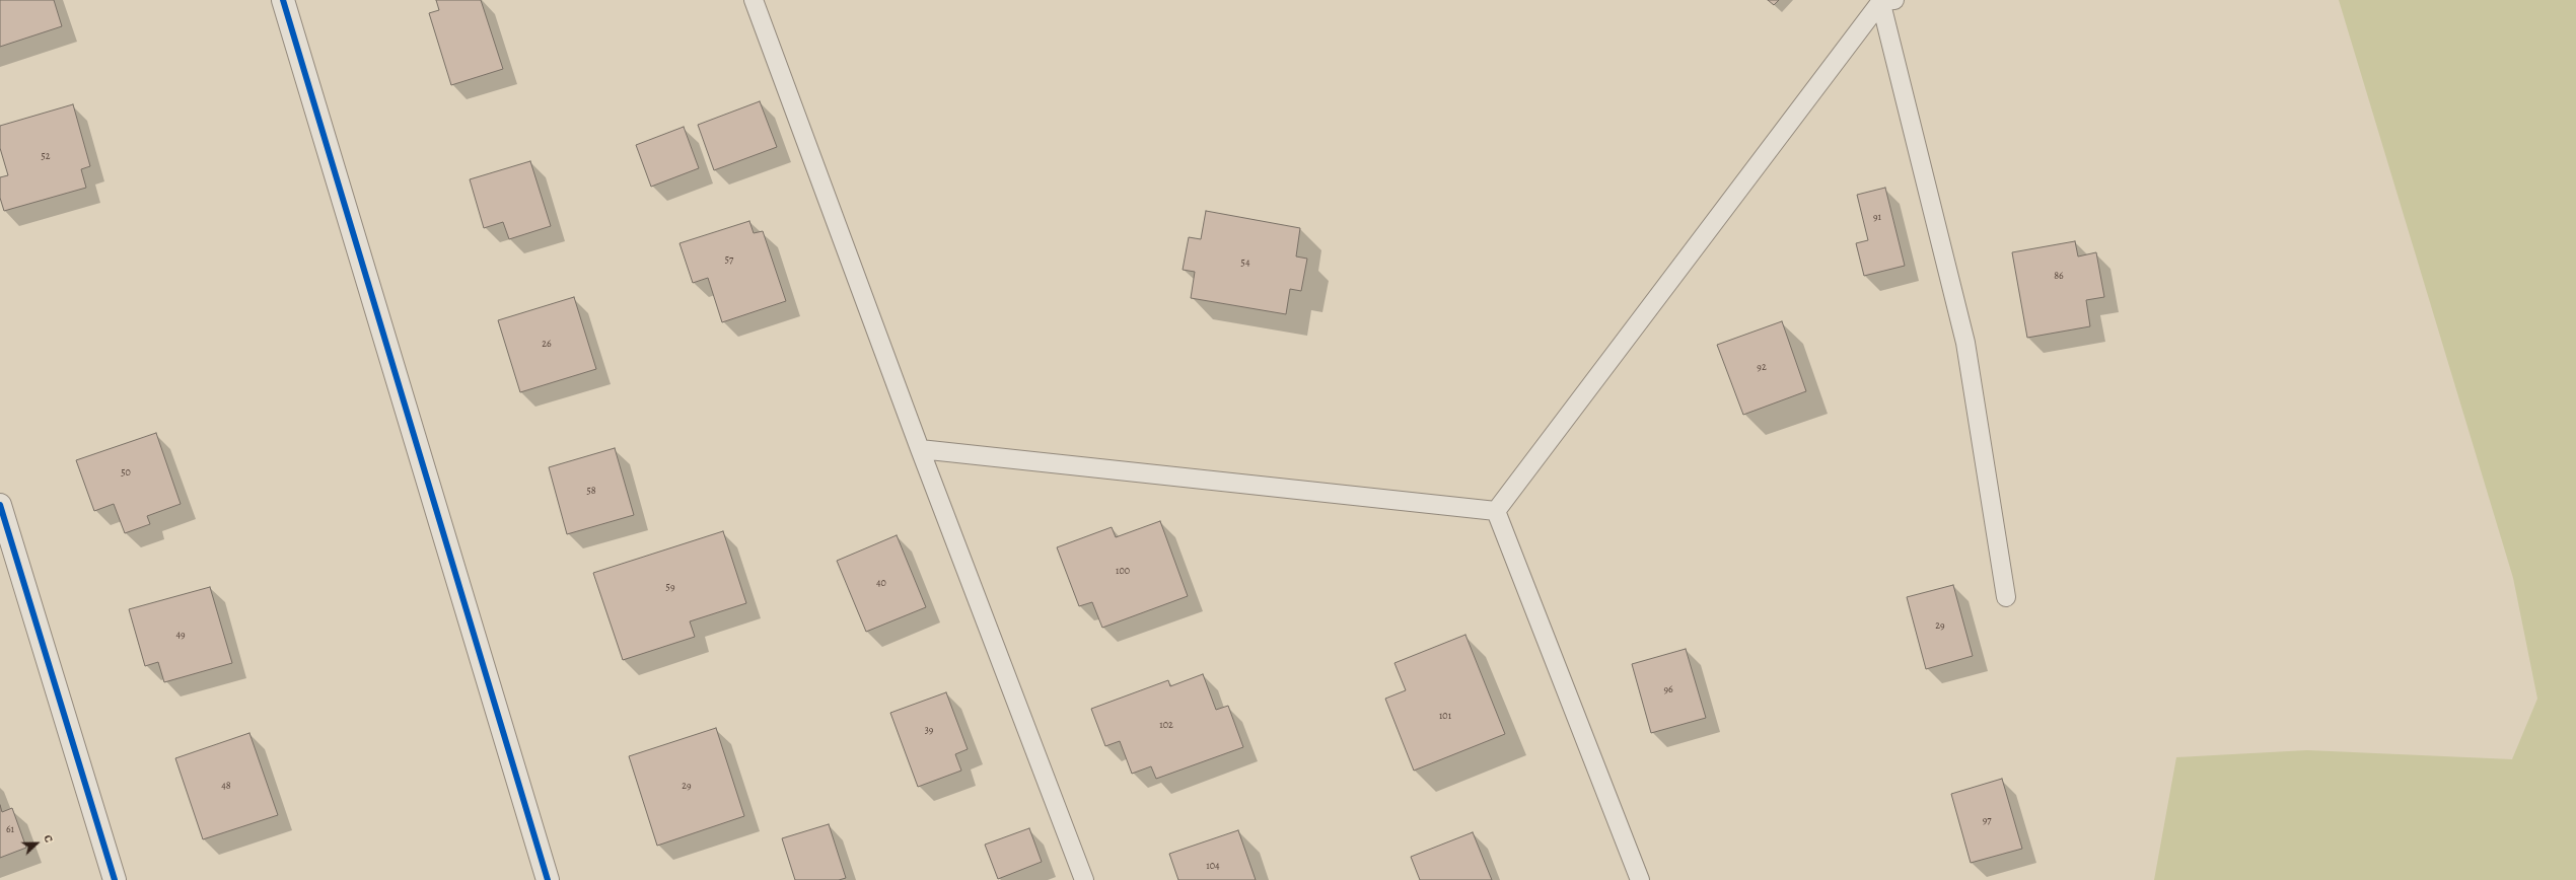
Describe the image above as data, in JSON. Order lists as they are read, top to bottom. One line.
{"house_numbers":["52","91","57","54","86","26","92","50","58","100","40","59","29","49","96","101","102","39","48","29","97","61","104"],"north":"right"}
